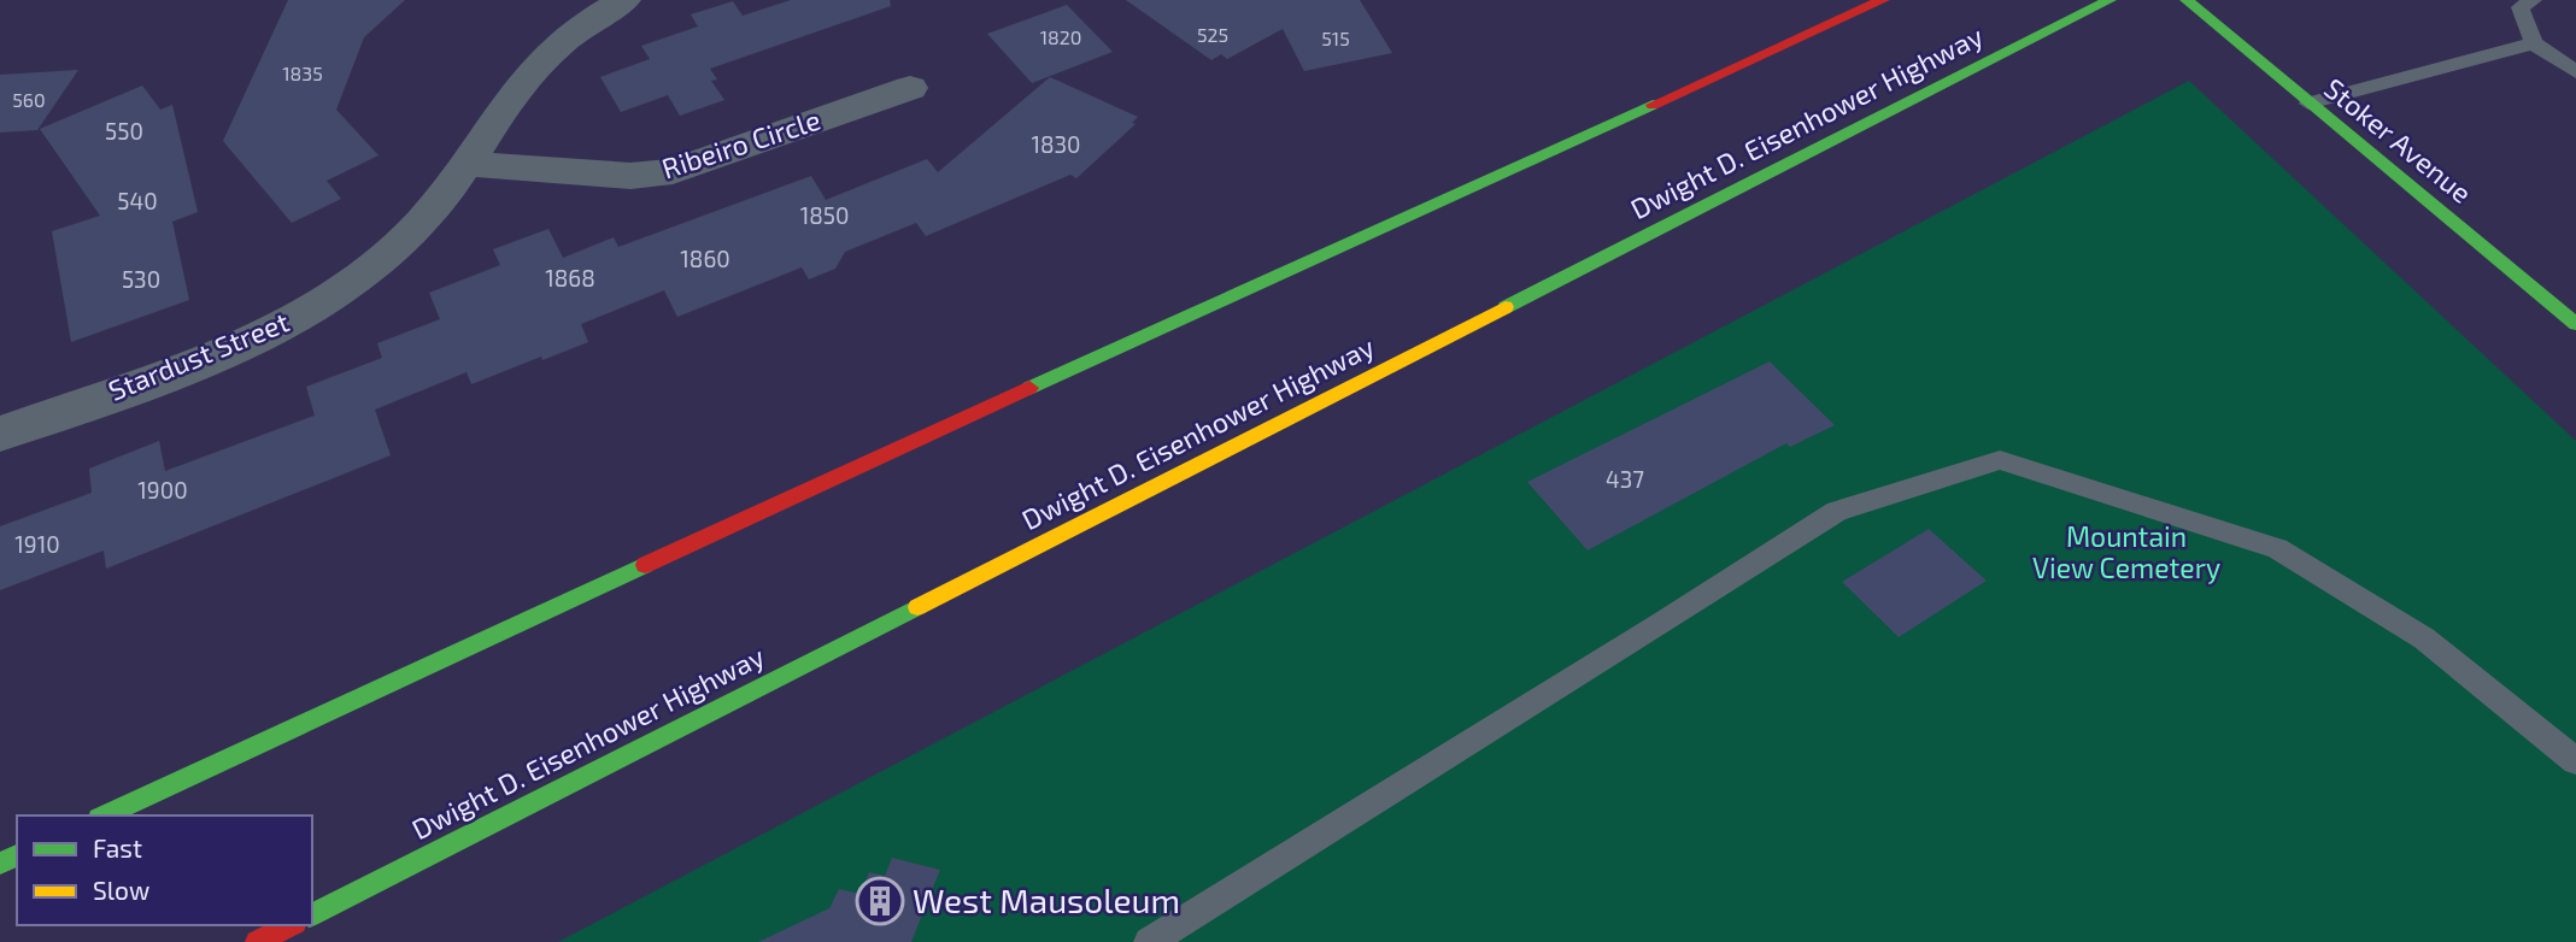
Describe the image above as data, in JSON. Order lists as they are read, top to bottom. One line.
{"streets":{"main road":["Dwight D. Eisenhower Highway","Stoker Avenue"],"street":["Ribeiro Circle","Stardust Street"]},"crossings":[["Ribeiro Circle","Stardust Street"]],"parks":["Mountain View Cemetery"],"places":{"building":["West Mausoleum"]},"house_numbers":["525","1820","515","1835","560","550","1830","540","1850","1860","1868","530","437","1900","1910"],"legend":["Fast","Slow"]}
